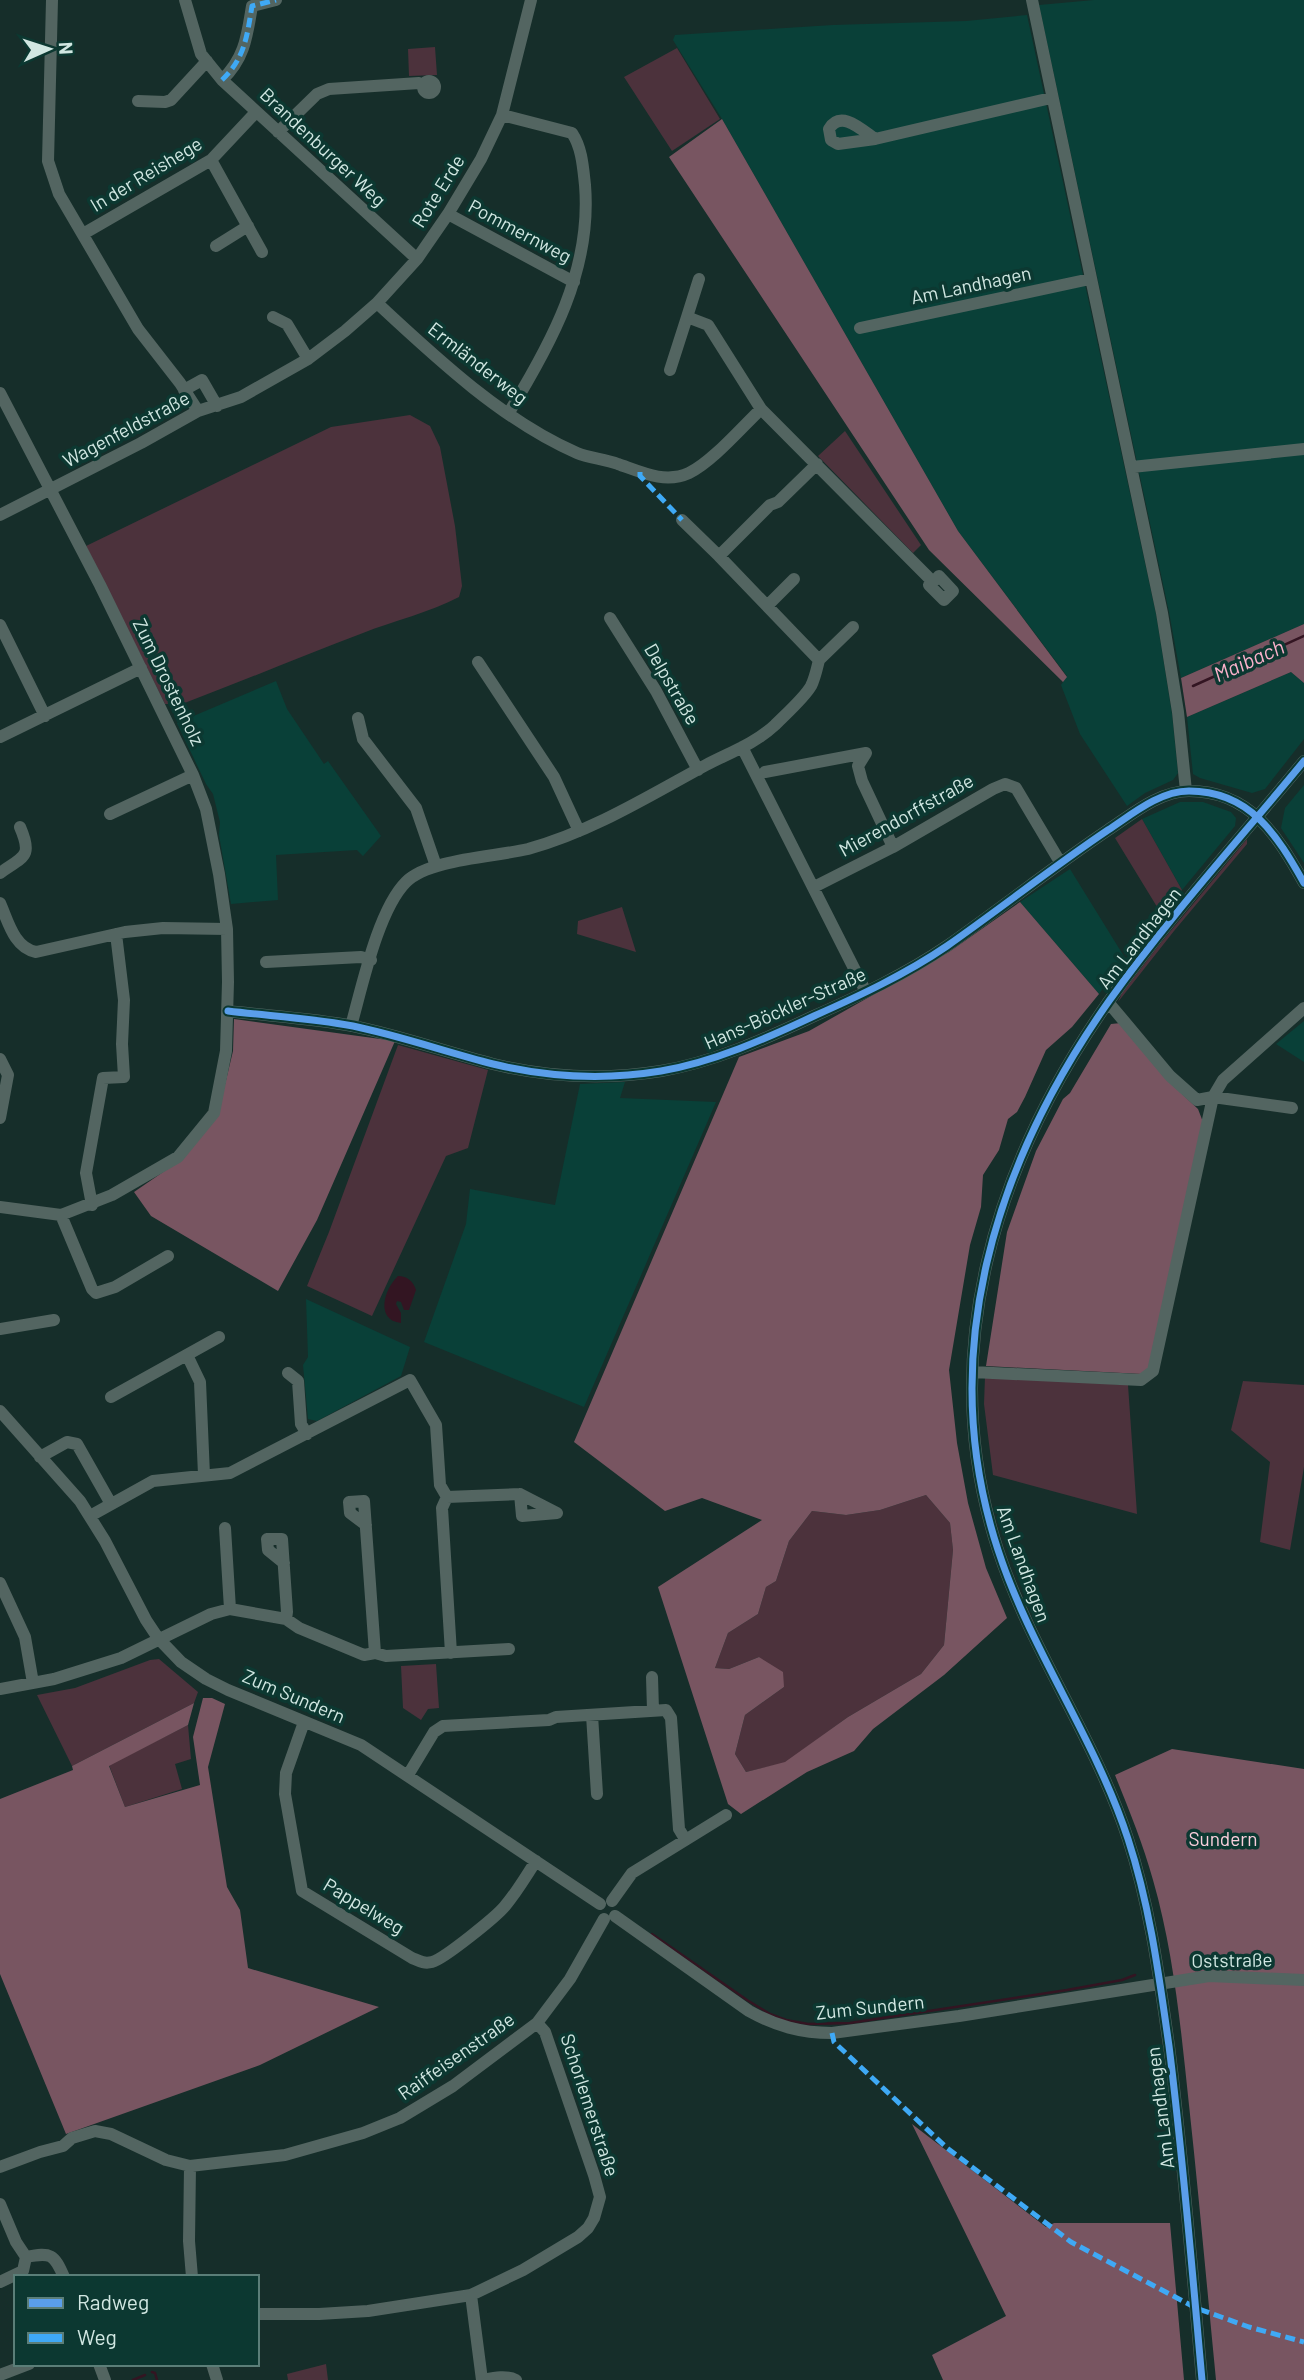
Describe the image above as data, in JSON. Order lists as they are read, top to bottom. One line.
{"streets":{"street":["Brandenburger Weg","In der Reishege","Rote Erde","Pommernweg","Am Landhagen","Ermländerweg","Wagenfeldstraße","Zum Drostenholz","Delpstraße","Mierendorffstraße","Hans-Böckler-Straße","Zum Sundern","Pappelweg","Oststraße","Raiffeisenstraße","Schorlemerstraße"]},"crossings":[["Brandenburger Weg","In der Reishege"],["Brandenburger Weg","Rote Erde"],["In der Reishege","Wagenfeldstraße"],["Rote Erde","Pommernweg"],["Rote Erde","Ermländerweg"],["Rote Erde","Wagenfeldstraße"],["Am Landhagen","Zum Sundern"],["Am Landhagen","Oststraße"],["Wagenfeldstraße","Zum Drostenholz"],["Zum Drostenholz","Hans-Böckler-Straße"],["Mierendorffstraße","Hans-Böckler-Straße"],["Zum Sundern","Pappelweg"],["Zum Sundern","Oststraße"],["Zum Sundern","Raiffeisenstraße"],["Raiffeisenstraße","Schorlemerstraße"]],"water":["Maibach"],"parks":["Sundern"],"legend":["Radweg","Weg"],"north":"right"}
